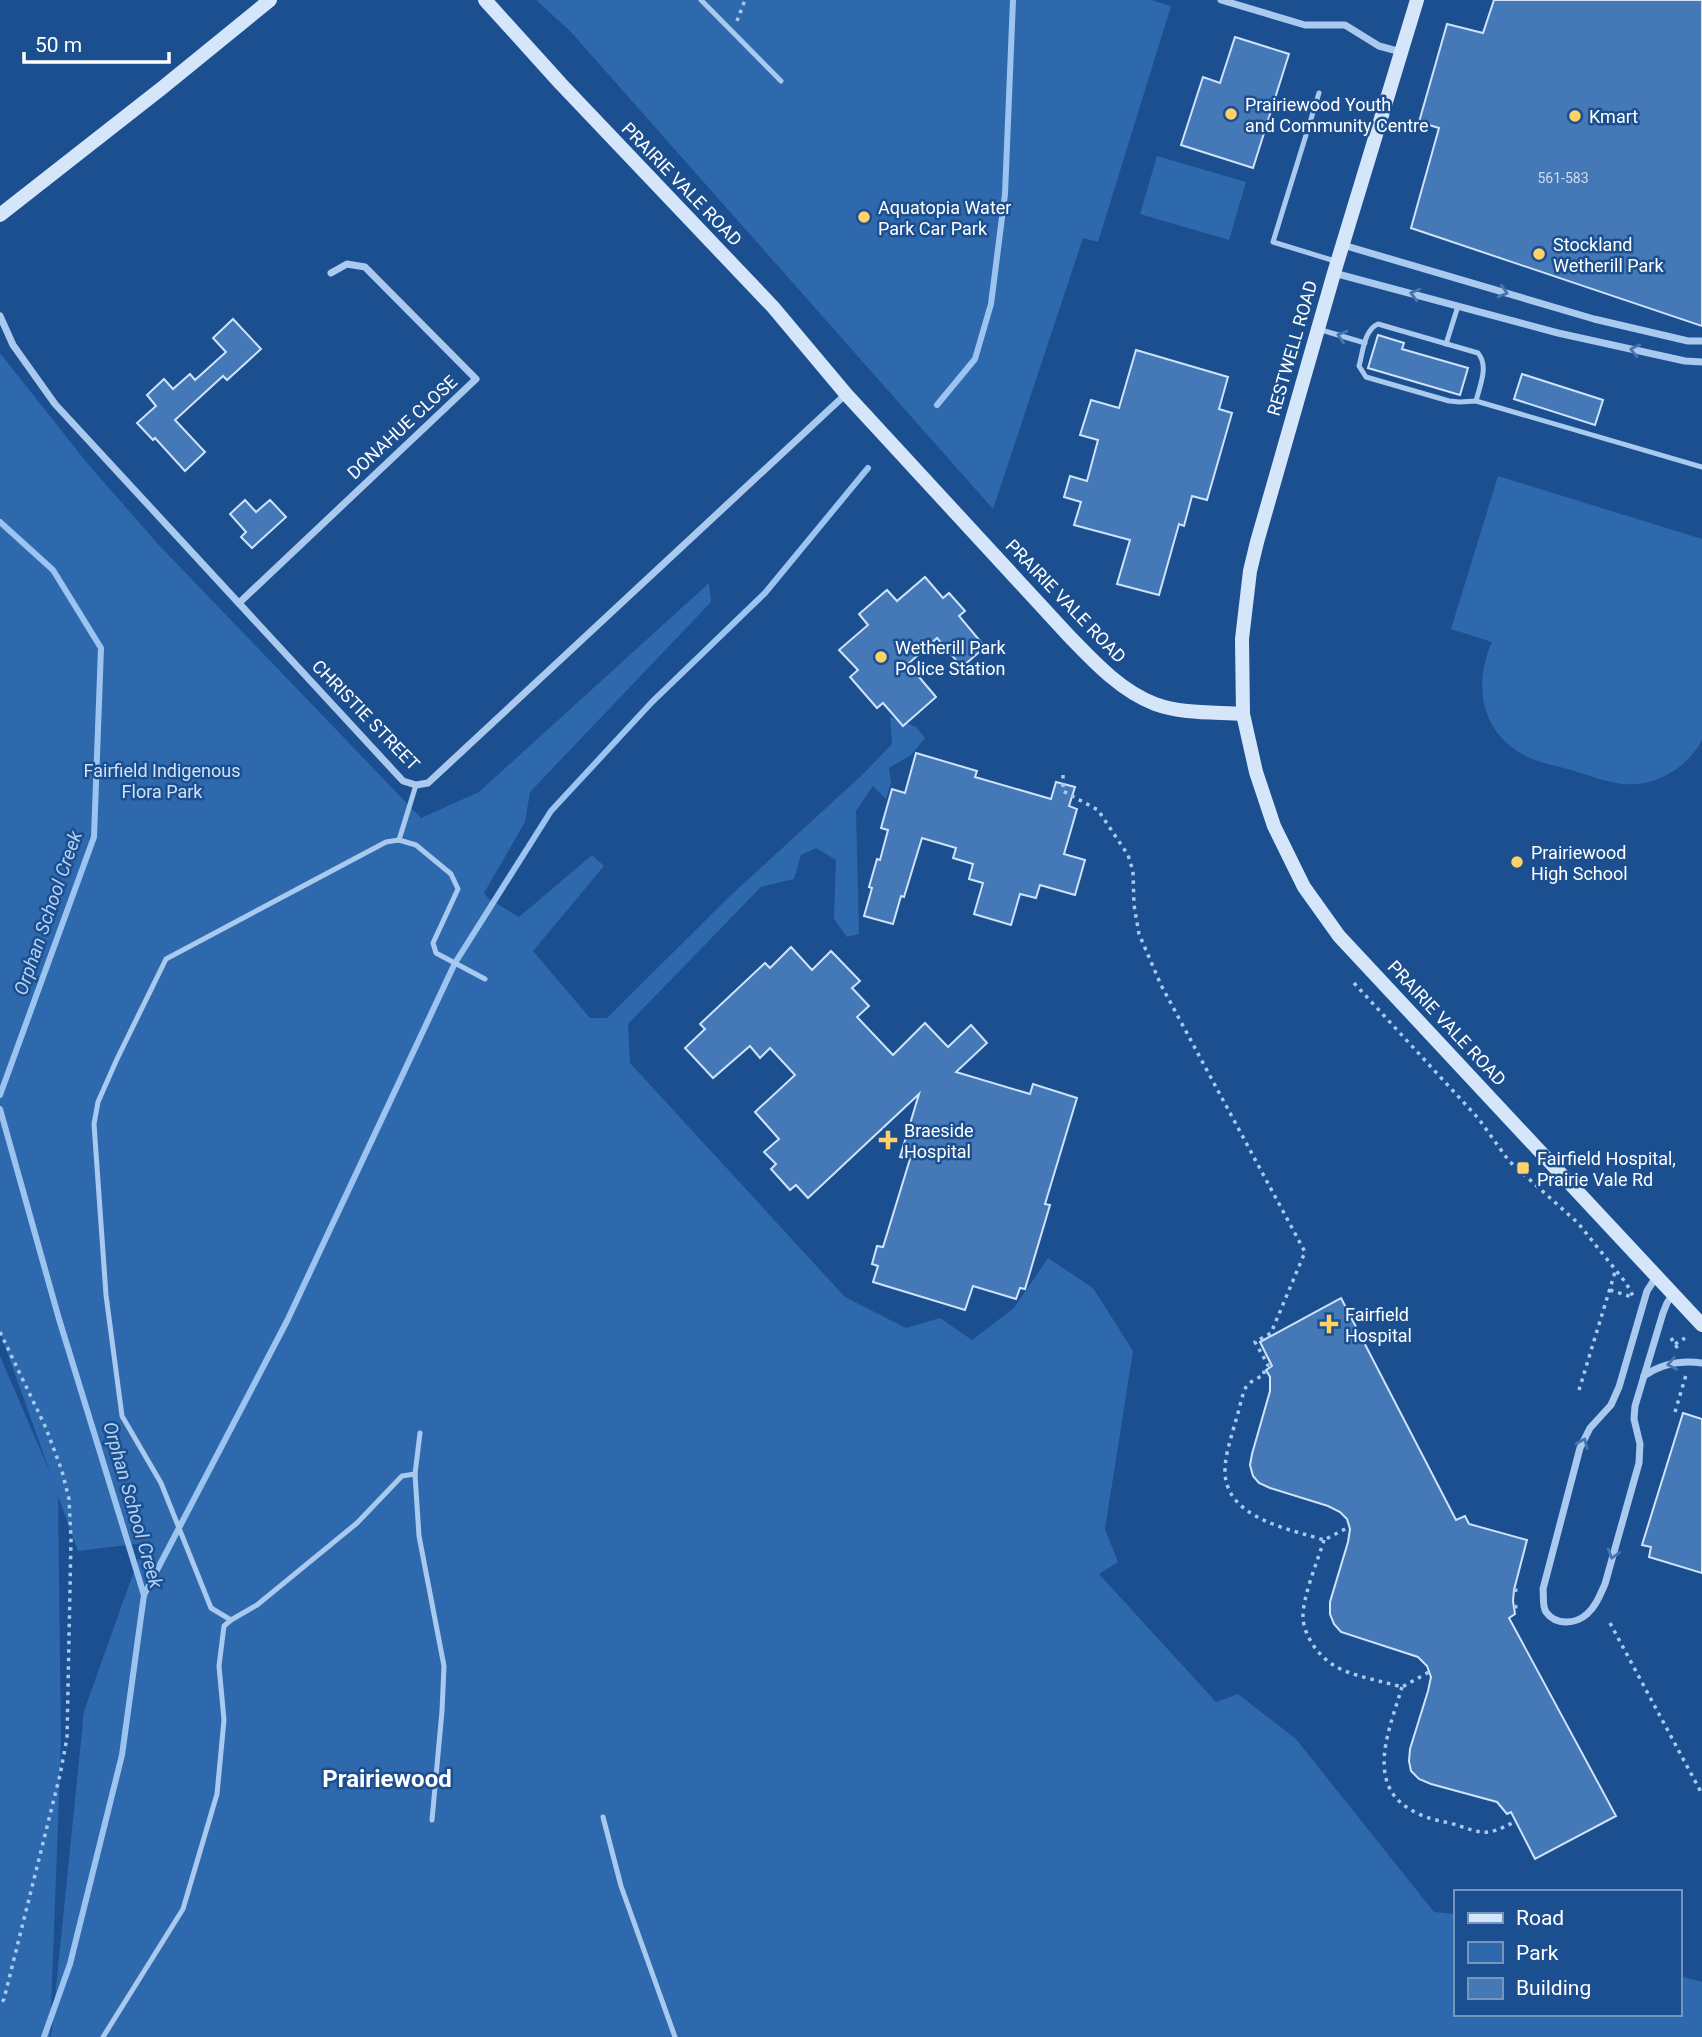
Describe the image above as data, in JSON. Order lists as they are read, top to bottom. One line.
{"streets":{"main road":["PRAIRIE VALE ROAD","RESTWELL ROAD"],"street":["DONAHUE CLOSE","CHRISTIE STREET"]},"crossings":[["PRAIRIE VALE ROAD","RESTWELL ROAD"],["PRAIRIE VALE ROAD","CHRISTIE STREET"],["DONAHUE CLOSE","CHRISTIE STREET"]],"districts":["Prairiewood"],"water":["Orphan School Creek"],"parks":["Fairfield Indigenous Flora Park"],"places":{"other":["Prairiewood Youth and Community Centre","Kmart","Aquatopia Water Park Car Park","Stockland Wetherill Park","Wetherill Park Police Station","Prairiewood High School"],"health":["Braeside Hospital","Fairfield Hospital"],"transit":["Fairfield Hospital, Prairie Vale Rd"]},"house_numbers":["561-583"],"legend":["Road","Park","Building"],"scale_bar":"50 m"}
